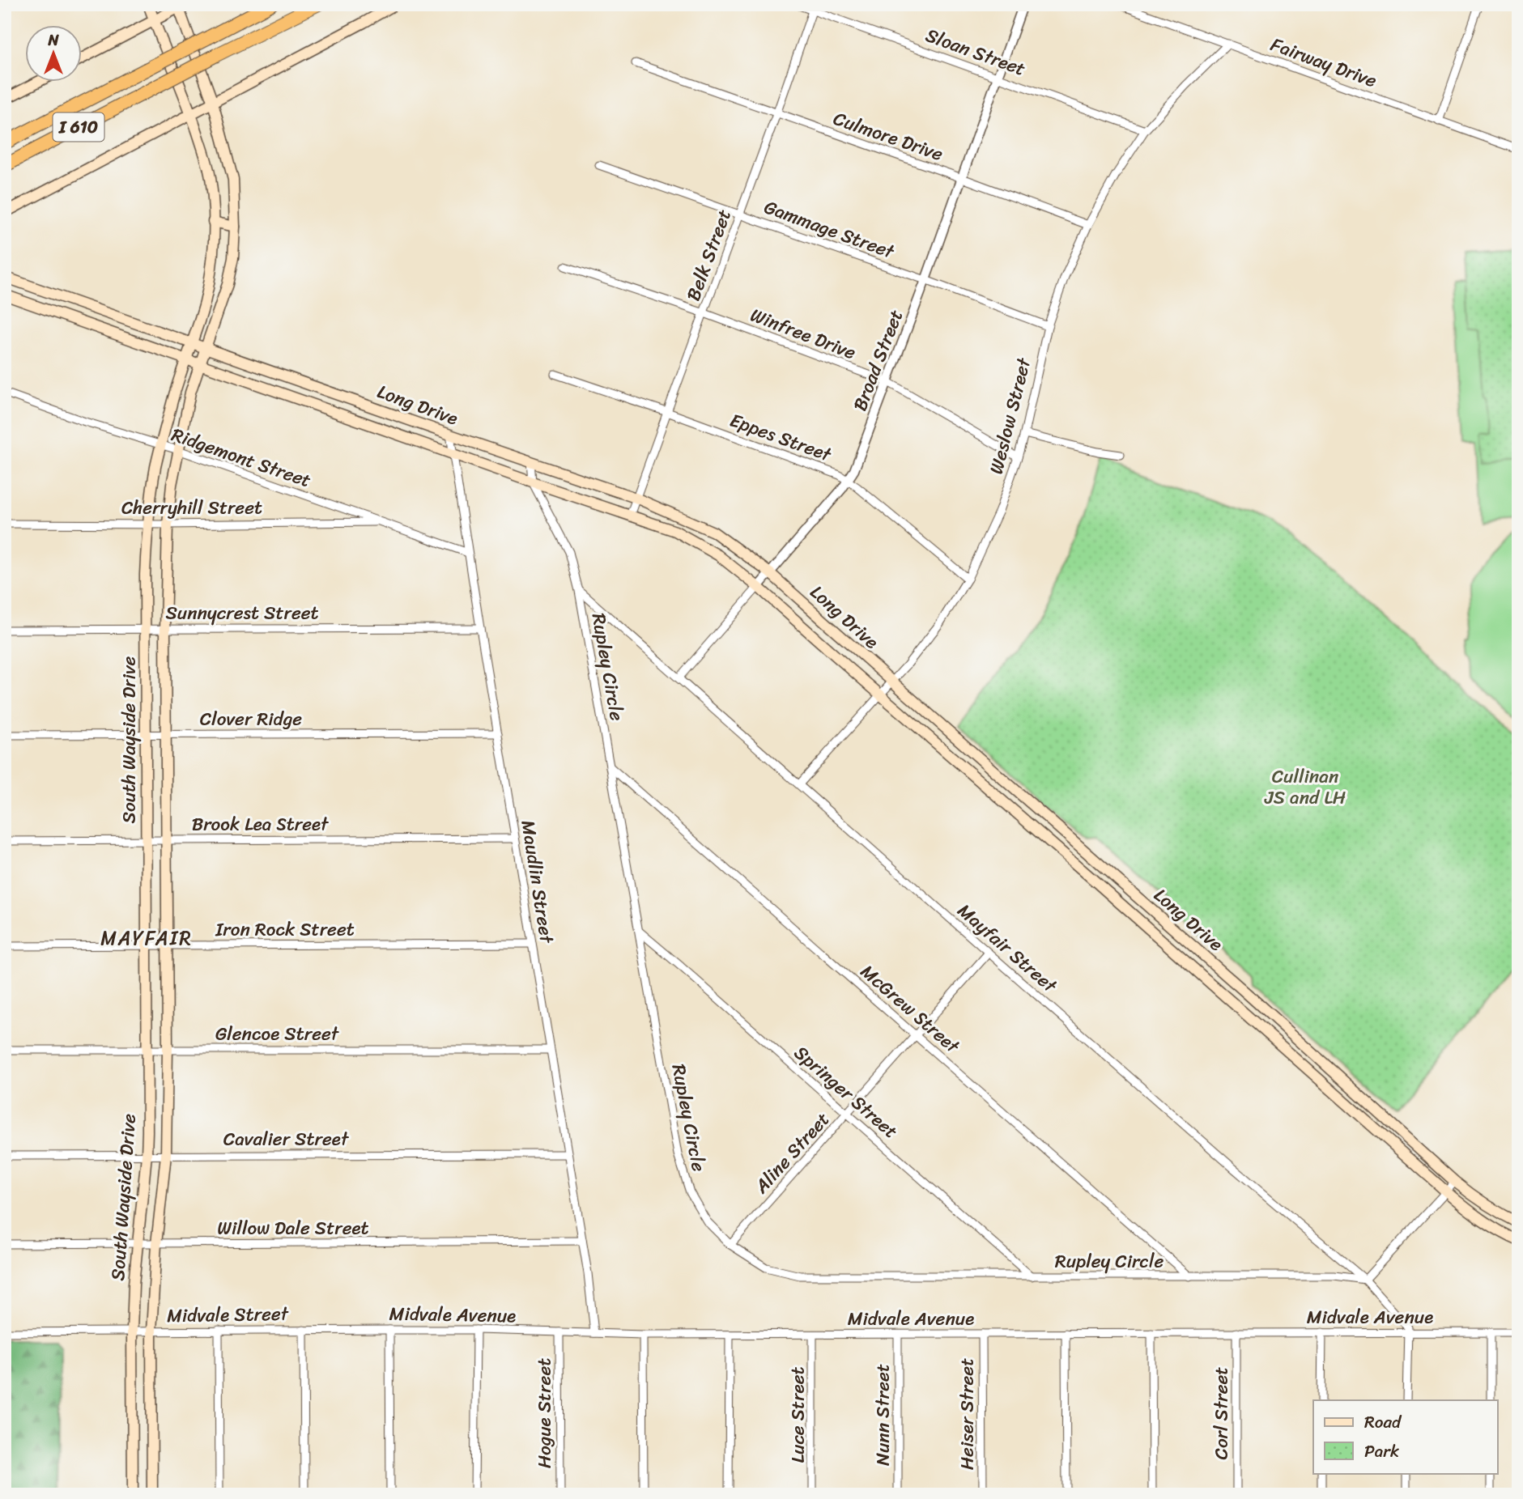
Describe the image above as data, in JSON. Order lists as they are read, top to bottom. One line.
{"streets":{"highway":["I 610"],"main road":["Long Drive","South Wayside Drive"],"street":["Sloan Street","Fairway Drive","Culmore Drive","Gammage Street","Belk Street","Winfree Drive","Broad Street","Weslow Street","Eppes Street","Ridgemont Street","Cherryhill Street","Sunnycrest Street","Rupley Circle","Clover Ridge","Brook Lea Street","Maudlin Street","Iron Rock Street","Mayfair Street","McGrew Street","Glencoe Street","Springer Street","Cavalier Street","Aline Street","Willow Dale Street","Midvale Street","Midvale Avenue","Hogue Street","Corl Street","Heiser Street","Luce Street","Nunn Street"]},"crossings":[["Sloan Street","Belk Street"],["Sloan Street","Broad Street"],["Sloan Street","Weslow Street"],["Fairway Drive","Weslow Street"],["Culmore Drive","Belk Street"],["Culmore Drive","Broad Street"],["Culmore Drive","Weslow Street"],["Gammage Street","Belk Street"],["Gammage Street","Broad Street"],["Gammage Street","Weslow Street"],["Belk Street","Winfree Drive"],["Belk Street","Long Drive"],["Belk Street","Eppes Street"],["Winfree Drive","Broad Street"],["Winfree Drive","Weslow Street"],["Broad Street","Long Drive"],["Broad Street","Eppes Street"],["Broad Street","Mayfair Street"],["Long Drive","Weslow Street"],["Long Drive","Rupley Circle"],["Long Drive","South Wayside Drive"],["Long Drive","Maudlin Street"],["Weslow Street","Eppes Street"],["Weslow Street","Mayfair Street"],["Ridgemont Street","Cherryhill Street"],["Ridgemont Street","South Wayside Drive"],["Ridgemont Street","Maudlin Street"],["Cherryhill Street","South Wayside Drive"],["Sunnycrest Street","South Wayside Drive"],["Sunnycrest Street","Maudlin Street"],["Rupley Circle","Mayfair Street"],["Rupley Circle","McGrew Street"],["Rupley Circle","Springer Street"],["Rupley Circle","Aline Street"],["Clover Ridge","South Wayside Drive"],["Clover Ridge","Maudlin Street"],["South Wayside Drive","Brook Lea Street"],["South Wayside Drive","Iron Rock Street"],["South Wayside Drive","Glencoe Street"],["South Wayside Drive","Cavalier Street"],["South Wayside Drive","Willow Dale Street"],["South Wayside Drive","Midvale Street"],["Brook Lea Street","Maudlin Street"],["Maudlin Street","Iron Rock Street"],["Maudlin Street","Glencoe Street"],["Maudlin Street","Cavalier Street"],["Maudlin Street","Willow Dale Street"],["Maudlin Street","Midvale Avenue"],["Mayfair Street","Aline Street"],["Mayfair Street","Midvale Avenue"],["McGrew Street","Aline Street"],["Springer Street","Aline Street"],["Midvale Street","Midvale Avenue"],["Midvale Avenue","Hogue Street"],["Midvale Avenue","Corl Street"],["Midvale Avenue","Heiser Street"],["Midvale Avenue","Luce Street"],["Midvale Avenue","Nunn Street"]],"districts":["MAYFAIR"],"parks":["Cullinan JS and LH"],"legend":["Road","Park"],"north":"top"}
